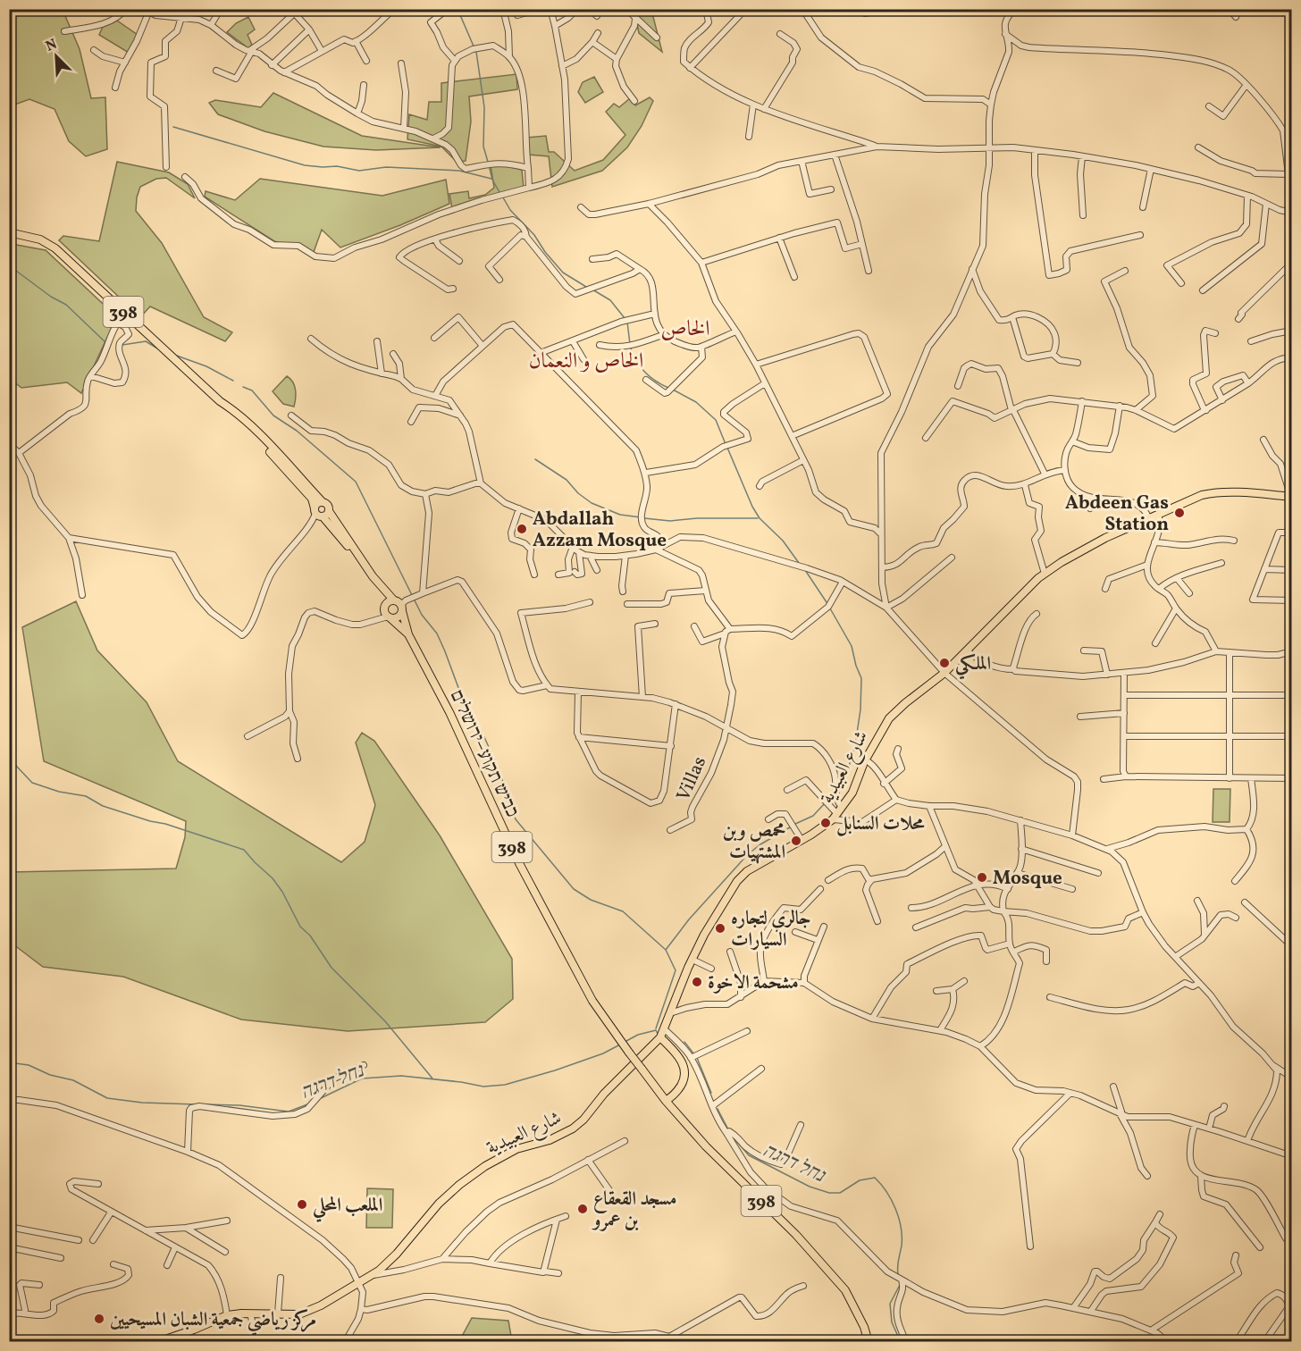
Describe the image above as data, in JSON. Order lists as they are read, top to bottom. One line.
{"streets":{"main road":["398","כביש תקוע–ירושלים","شارع العبيدية"],"street":["Villas"]},"crossings":[["398","כביש תקוע–ירושלים"]],"districts":["الخاص","الخاص و النعمان"],"water":["נחל דרגה"],"places":["Abdeen Gas Station","Abdallah Azzam Mosque","الملكي","محلات السنابل","محمص وبن المشتهيات","Mosque","جالري لتجاره السيارات","مشحمة الاخوة","الملعب المحلي","مسجد القعقاع بن عمرو","مركز رياضي جمعية الشبان المسيحيين"],"north":"top left"}
